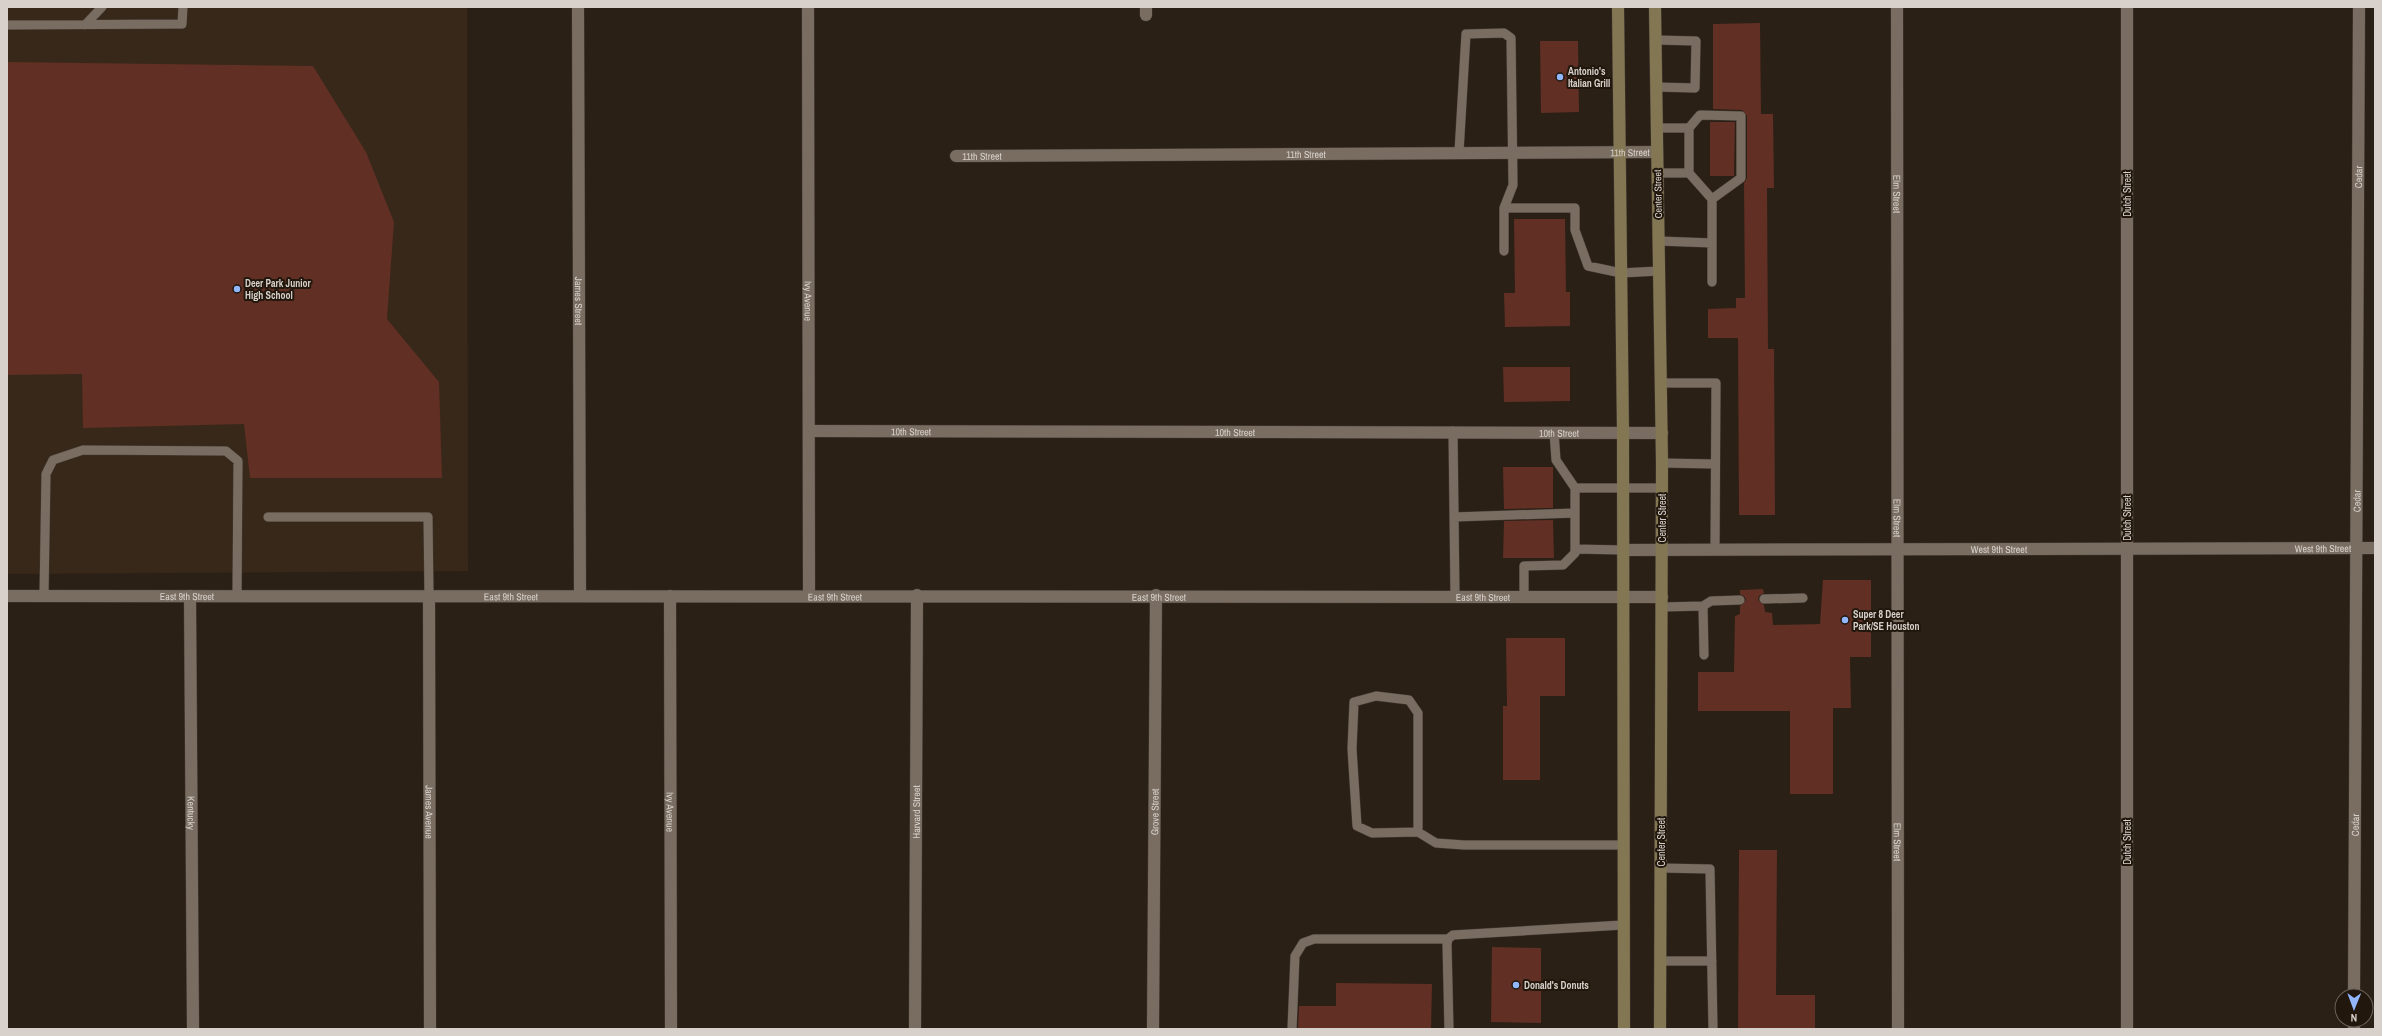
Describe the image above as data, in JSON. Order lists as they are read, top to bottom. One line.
{"streets":{"main road":["Center Street"],"street":["11th Street","Cedar","Elm Street","Dutch Street","James Street","Ivy Avenue","10th Street","West 9th Street","East 9th Street","James Avenue","Harvard Street","Grove Street","Kentucky"]},"crossings":[["11th Street","Center Street"],["Cedar","West 9th Street"],["Center Street","10th Street"],["Center Street","West 9th Street"],["Center Street","East 9th Street"],["Elm Street","West 9th Street"],["Dutch Street","West 9th Street"],["James Street","East 9th Street"],["Ivy Avenue","10th Street"],["Ivy Avenue","East 9th Street"],["East 9th Street","James Avenue"],["East 9th Street","Harvard Street"],["East 9th Street","Grove Street"],["East 9th Street","Kentucky"]],"places":["Antonio's Italian Grill","Deer Park Junior High School","Super 8 Deer Park/SE Houston","Donald's Donuts"],"north":"bottom"}
